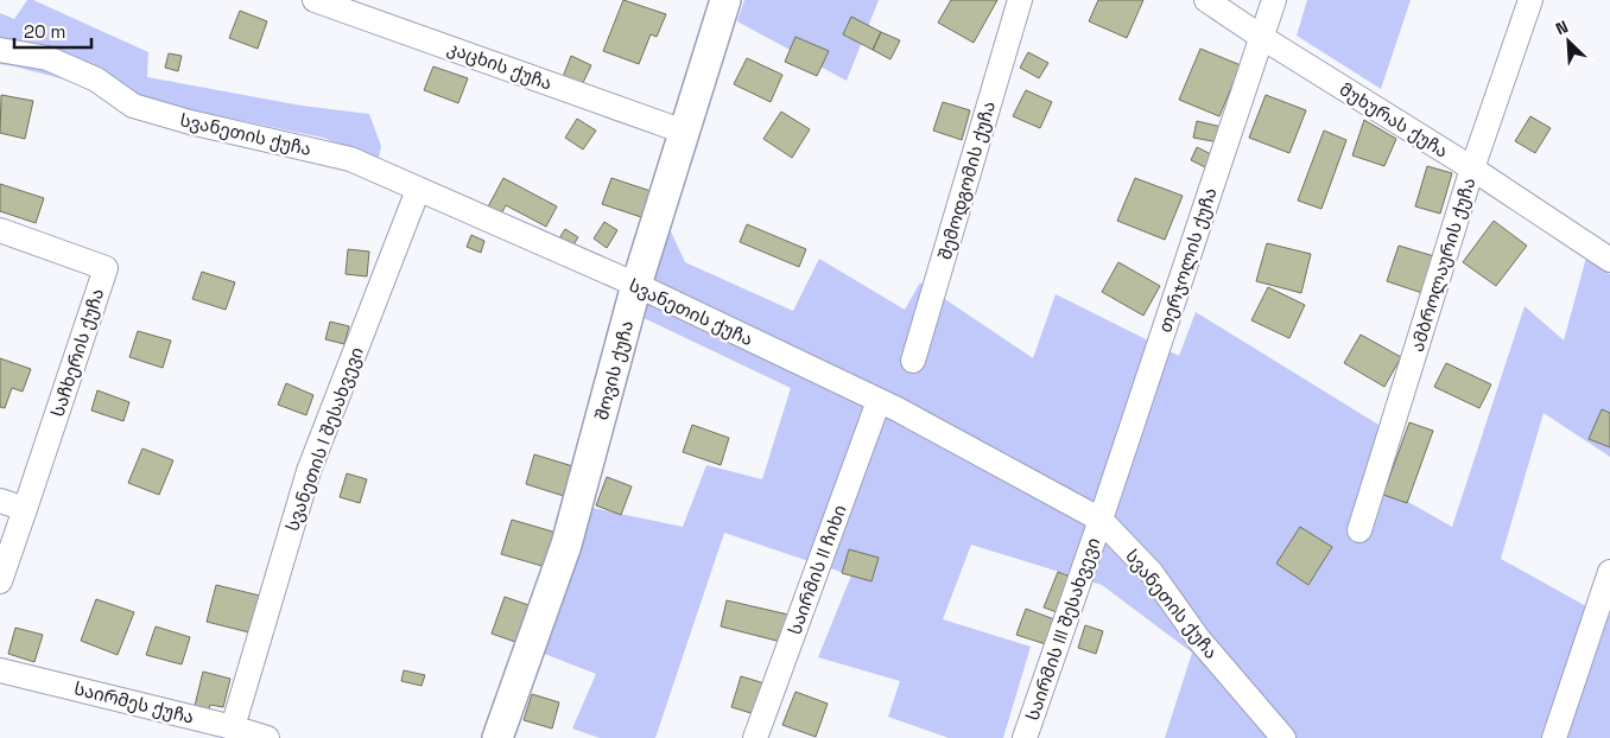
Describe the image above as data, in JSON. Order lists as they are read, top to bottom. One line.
{"streets":{"street":["კაცხის ქუჩა","მუხურას ქუჩა","სვანეთის ქუჩა","შემოდგომის ქუჩა","თერჯოლის ქუჩა","ამბროლაურის ქუჩა","საჩხერის ქუჩა","შოვის ქუჩა","სვანეთის I შესახვევი","საირმის II ჩიხი","საირმის III შესახვევი","საირმეს ქუჩა"]},"crossings":[["კაცხის ქუჩა","შოვის ქუჩა"],["მუხურას ქუჩა","თერჯოლის ქუჩა"],["მუხურას ქუჩა","ამბროლაურის ქუჩა"],["სვანეთის ქუჩა","თერჯოლის ქუჩა"],["სვანეთის ქუჩა","შოვის ქუჩა"],["სვანეთის ქუჩა","სვანეთის I შესახვევი"],["სვანეთის ქუჩა","საირმის II ჩიხი"],["სვანეთის ქუჩა","საირმის III შესახვევი"],["თერჯოლის ქუჩა","საირმის III შესახვევი"],["სვანეთის I შესახვევი","საირმეს ქუჩა"]],"scale_bar":"20 m","north":"top left"}
